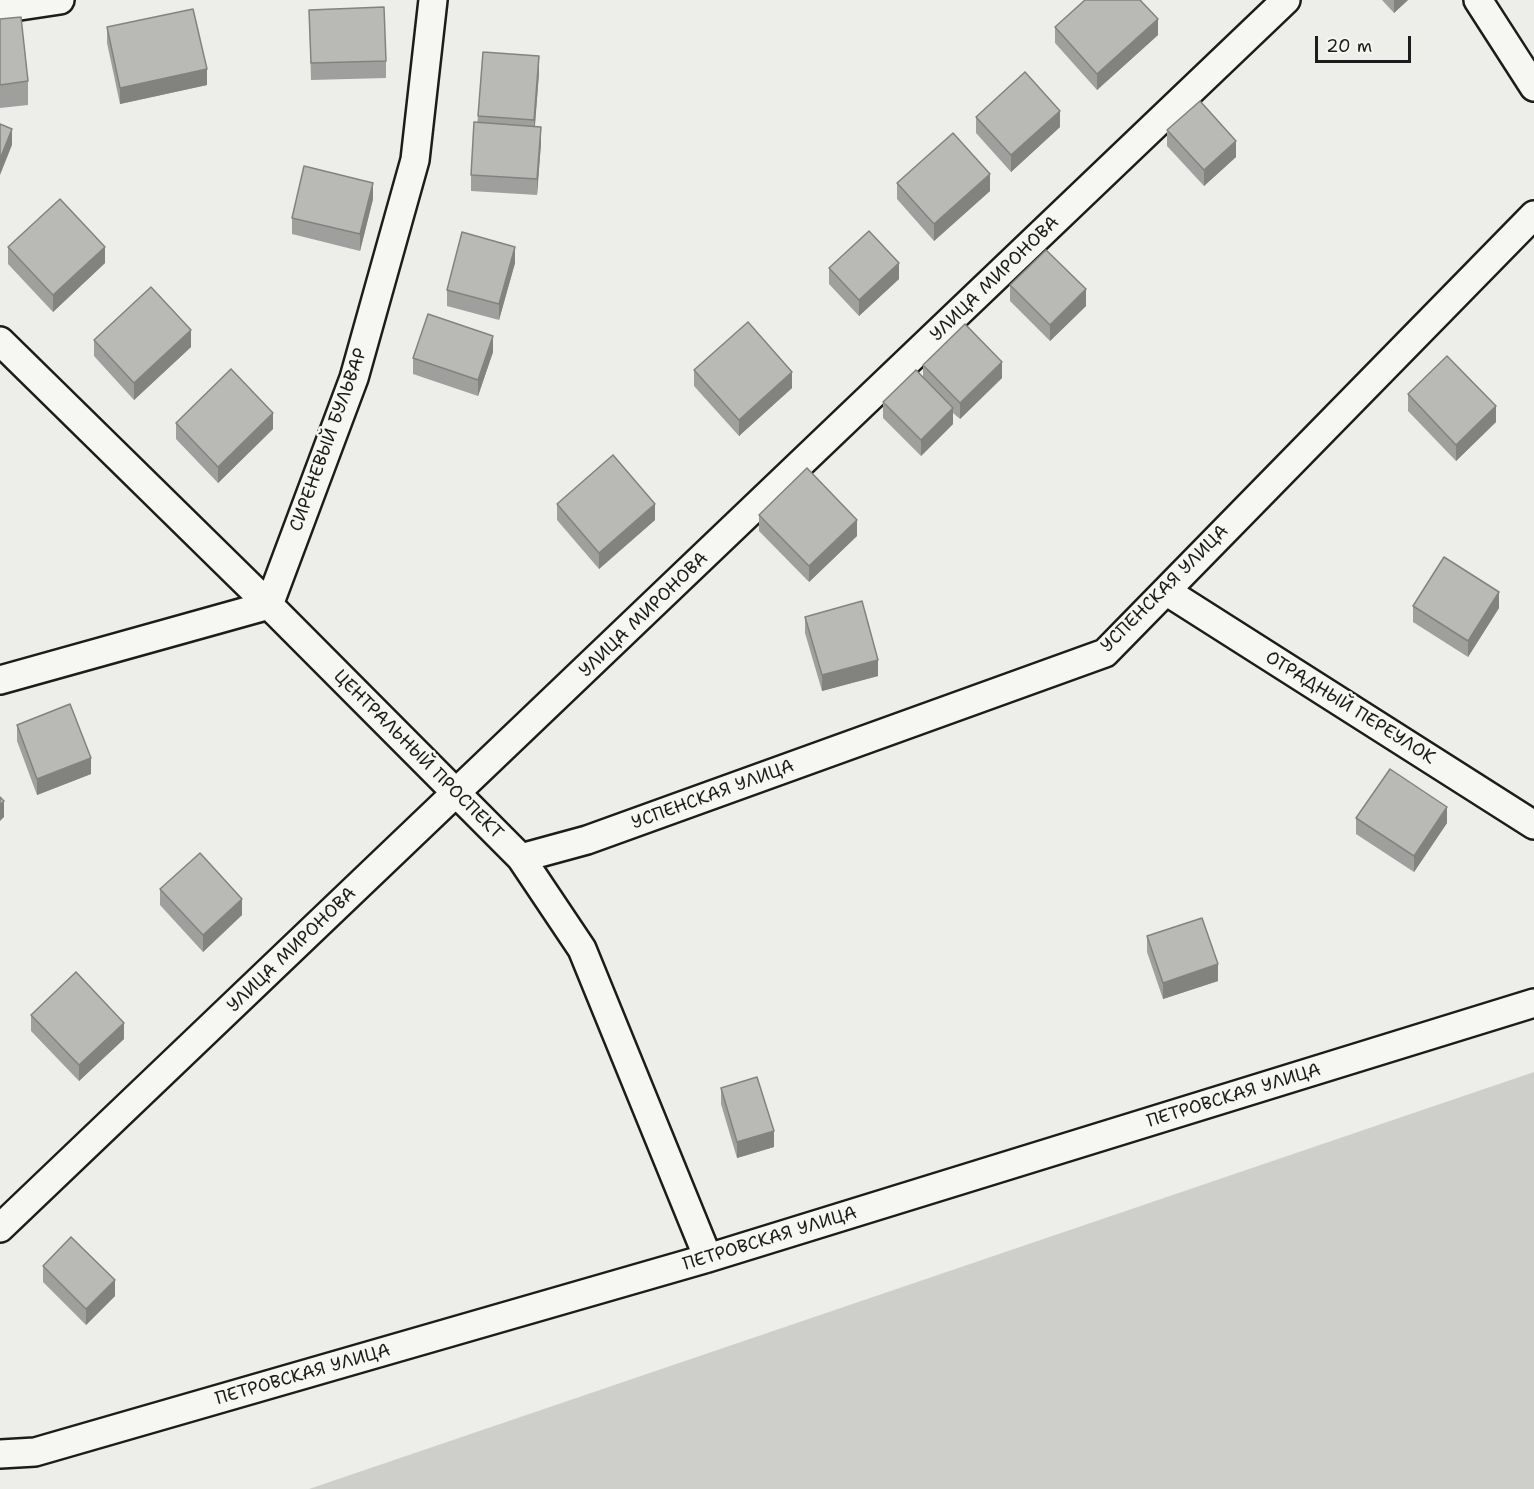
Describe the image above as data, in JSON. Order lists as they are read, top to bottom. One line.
{"streets":{"street":["УЛИЦА МИРОНОВА","СИРЕНЕВЫЙ БУЛЬВАР","УСПЕНСКАЯ УЛИЦА","ОТРАДНЫЙ ПЕРЕУЛОК","ЦЕНТРАЛЬНЫЙ ПРОСПЕКТ","ПЕТРОВСКАЯ УЛИЦА"]},"crossings":[["УЛИЦА МИРОНОВА","ЦЕНТРАЛЬНЫЙ ПРОСПЕКТ"],["СИРЕНЕВЫЙ БУЛЬВАР","ЦЕНТРАЛЬНЫЙ ПРОСПЕКТ"],["УСПЕНСКАЯ УЛИЦА","ОТРАДНЫЙ ПЕРЕУЛОК"],["УСПЕНСКАЯ УЛИЦА","ЦЕНТРАЛЬНЫЙ ПРОСПЕКТ"],["ЦЕНТРАЛЬНЫЙ ПРОСПЕКТ","ПЕТРОВСКАЯ УЛИЦА"]],"scale_bar":"20 m"}
